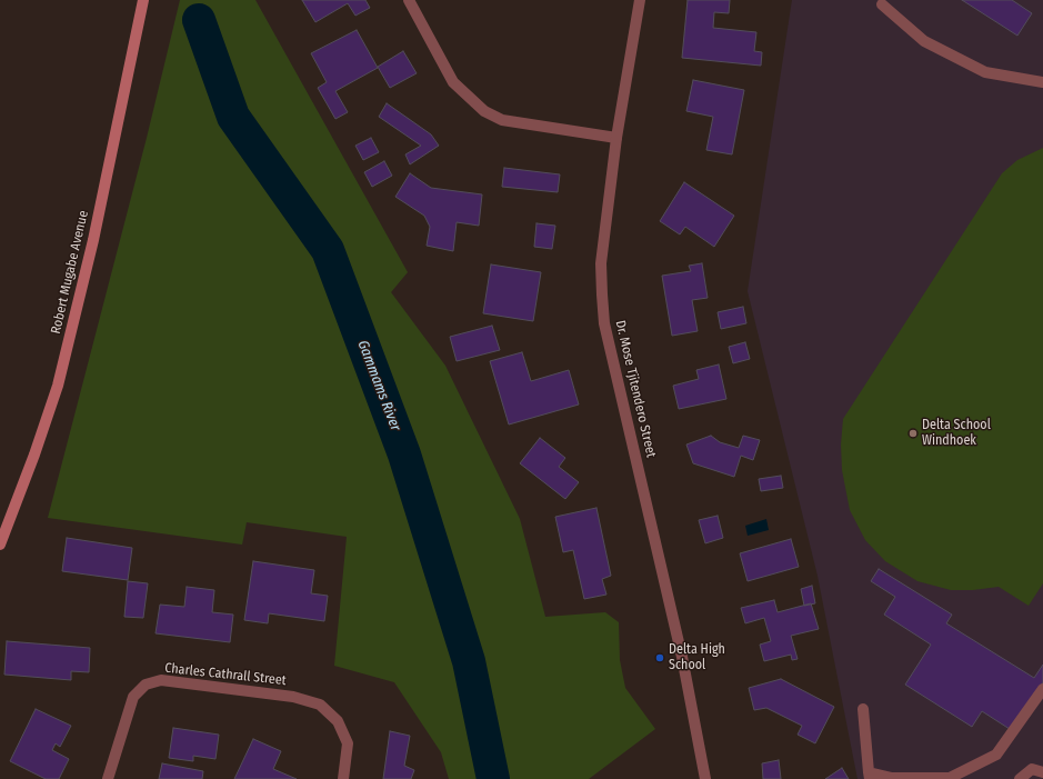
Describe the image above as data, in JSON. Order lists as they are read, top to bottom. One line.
{"streets":{"main road":["Robert Mugabe Avenue"],"street":["Dr. Mose Tjitendero Street","Charles Cathrall Street"]},"water":["Gammams River"],"places":["Delta School Windhoek","Delta High School"]}
